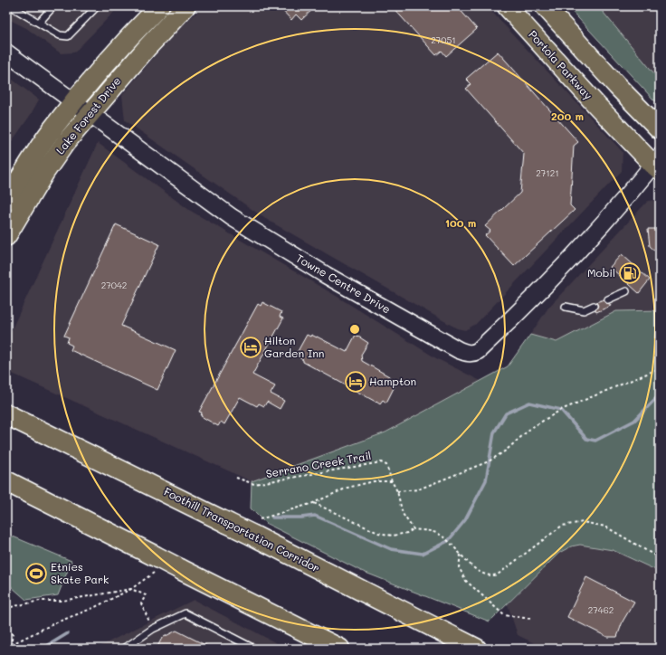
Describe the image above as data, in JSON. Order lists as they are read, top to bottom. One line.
{"streets":{"highway":["Foothill Transportation Corridor"],"main road":["Portola Parkway","Lake Forest Drive","Towne Centre Drive"],"path":["Serrano Creek Trail"]},"crossings":[["Portola Parkway","Towne Centre Drive"],["Lake Forest Drive","Towne Centre Drive"]],"places":{"fuel station":["Mobil"],"hotel":["Hilton Garden Inn","Hampton"],"sports":["Etnies Skate Park"]},"house_numbers":["27051","27121","27042","27462"],"rings":["200 m","100 m"]}
